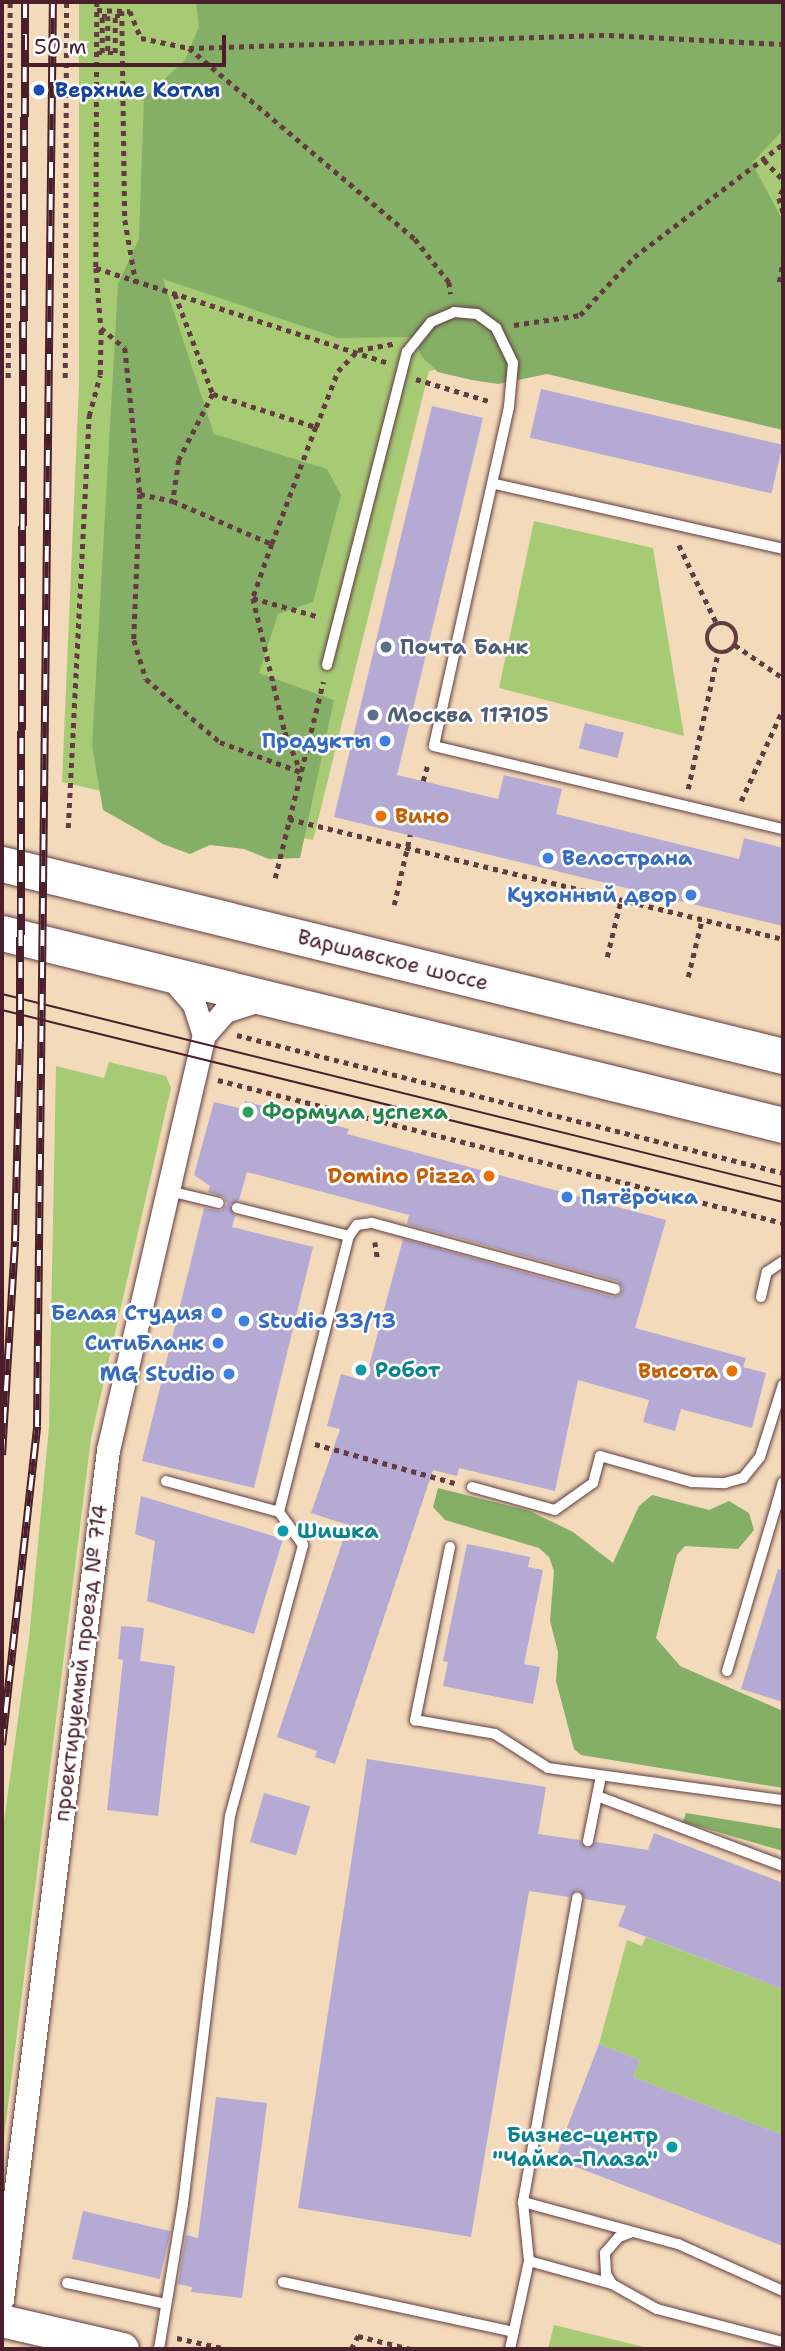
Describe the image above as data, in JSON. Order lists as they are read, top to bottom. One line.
{"streets":{"main road":["Варшавское шоссе"],"street":["проектируемый проезд № 714"]},"places":["Верхние Котлы","Почта Банк","Москва 117105","Продукты","Вино","Велострана","Кухонный двор","Формула успеха","Domino Pizza","Пятёрочка","Белая Студия","Studio 33/13","СитиБланк","Робот","Высота","MG Studio","Шишка","Бизнес-центр \"Чайка-Плаза\""],"scale_bar":"50 m"}
